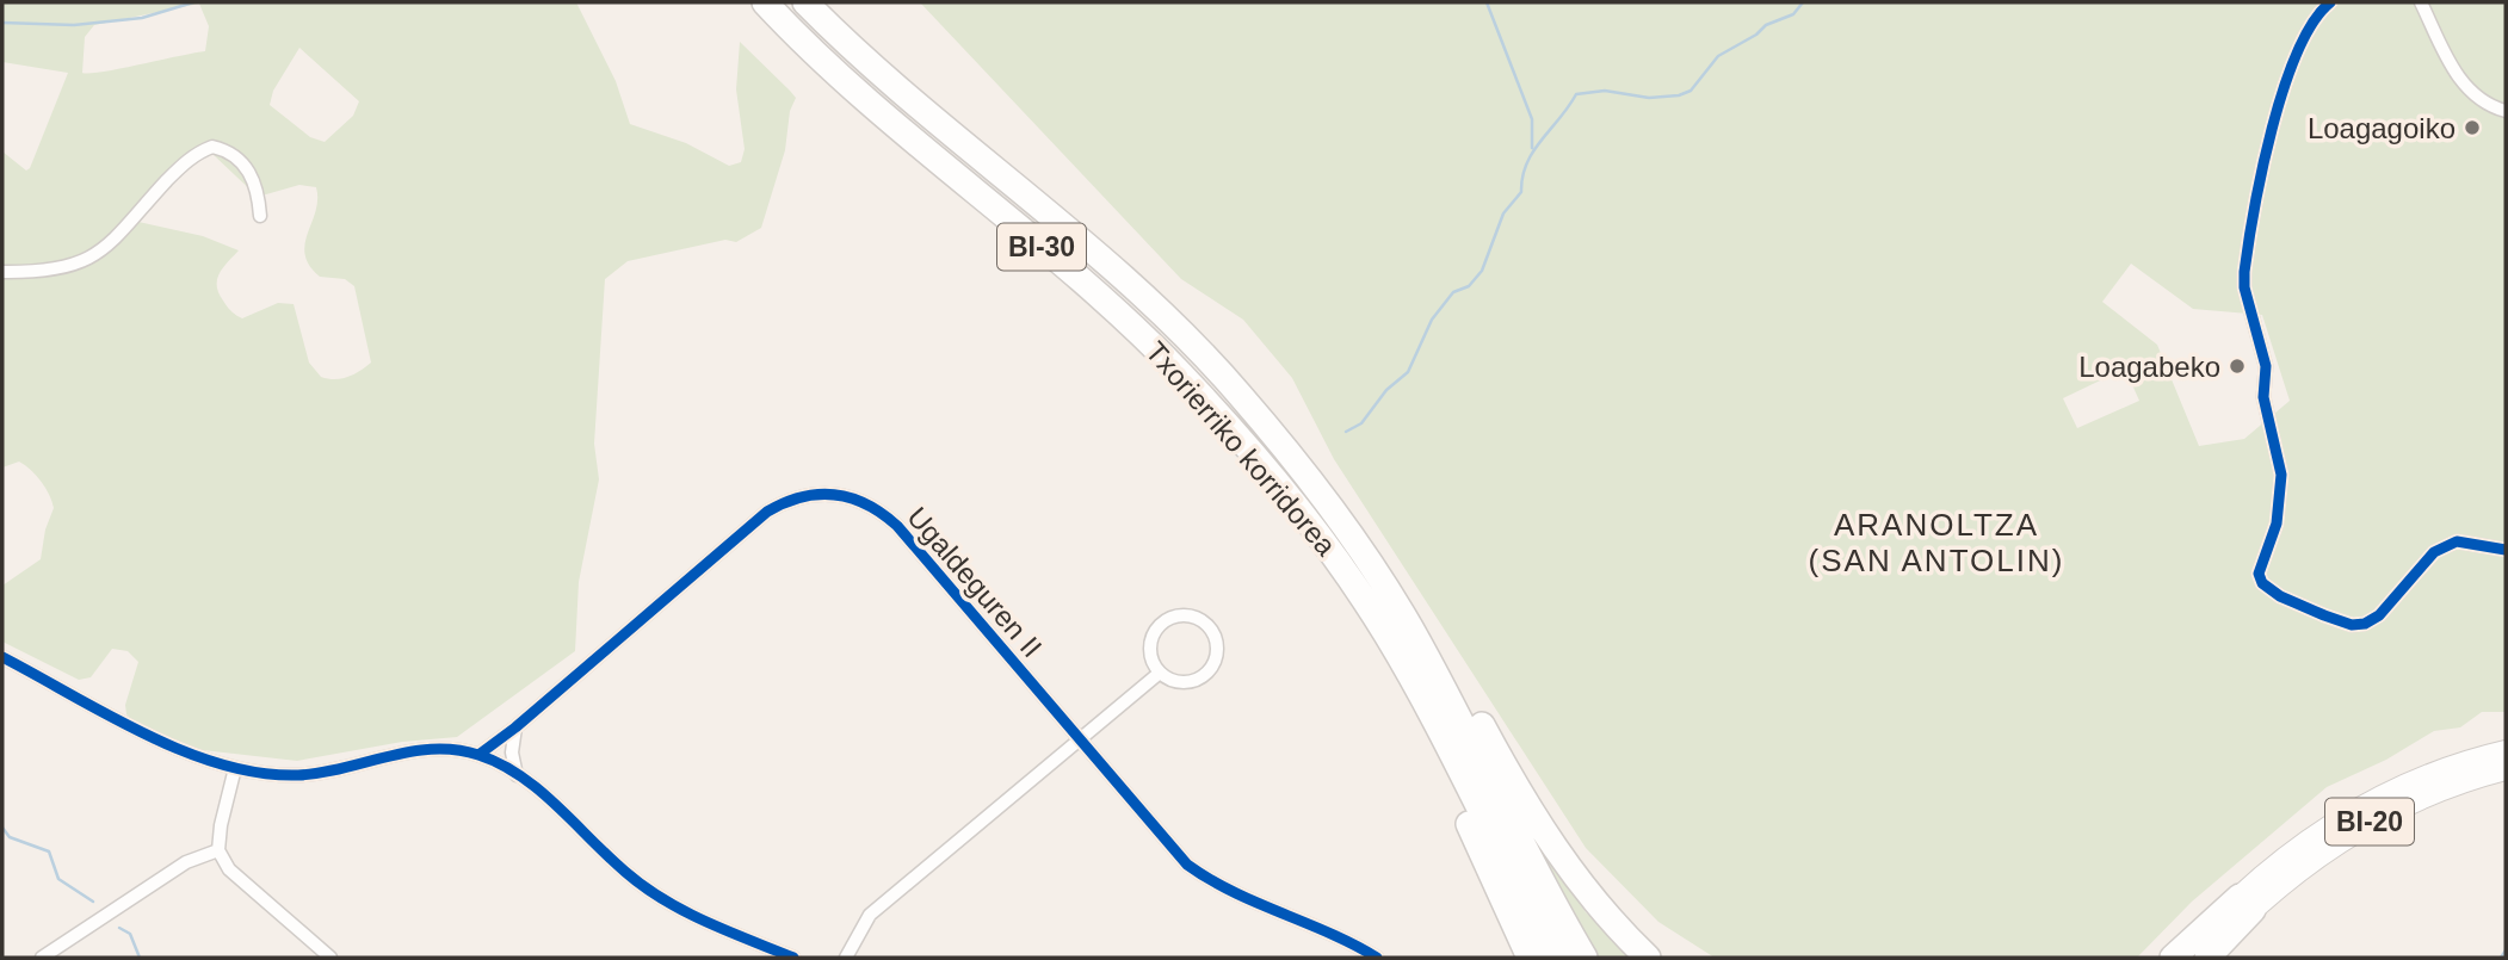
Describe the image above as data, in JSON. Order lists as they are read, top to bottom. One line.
{"streets":{"highway":["BI-30","Txorierriko korridorea","BI-20"],"street":["Ugaldeguren II"]},"districts":["ARANOLTZA (SAN ANTOLIN)"],"places":["Loagagoiko","Loagabeko"]}
